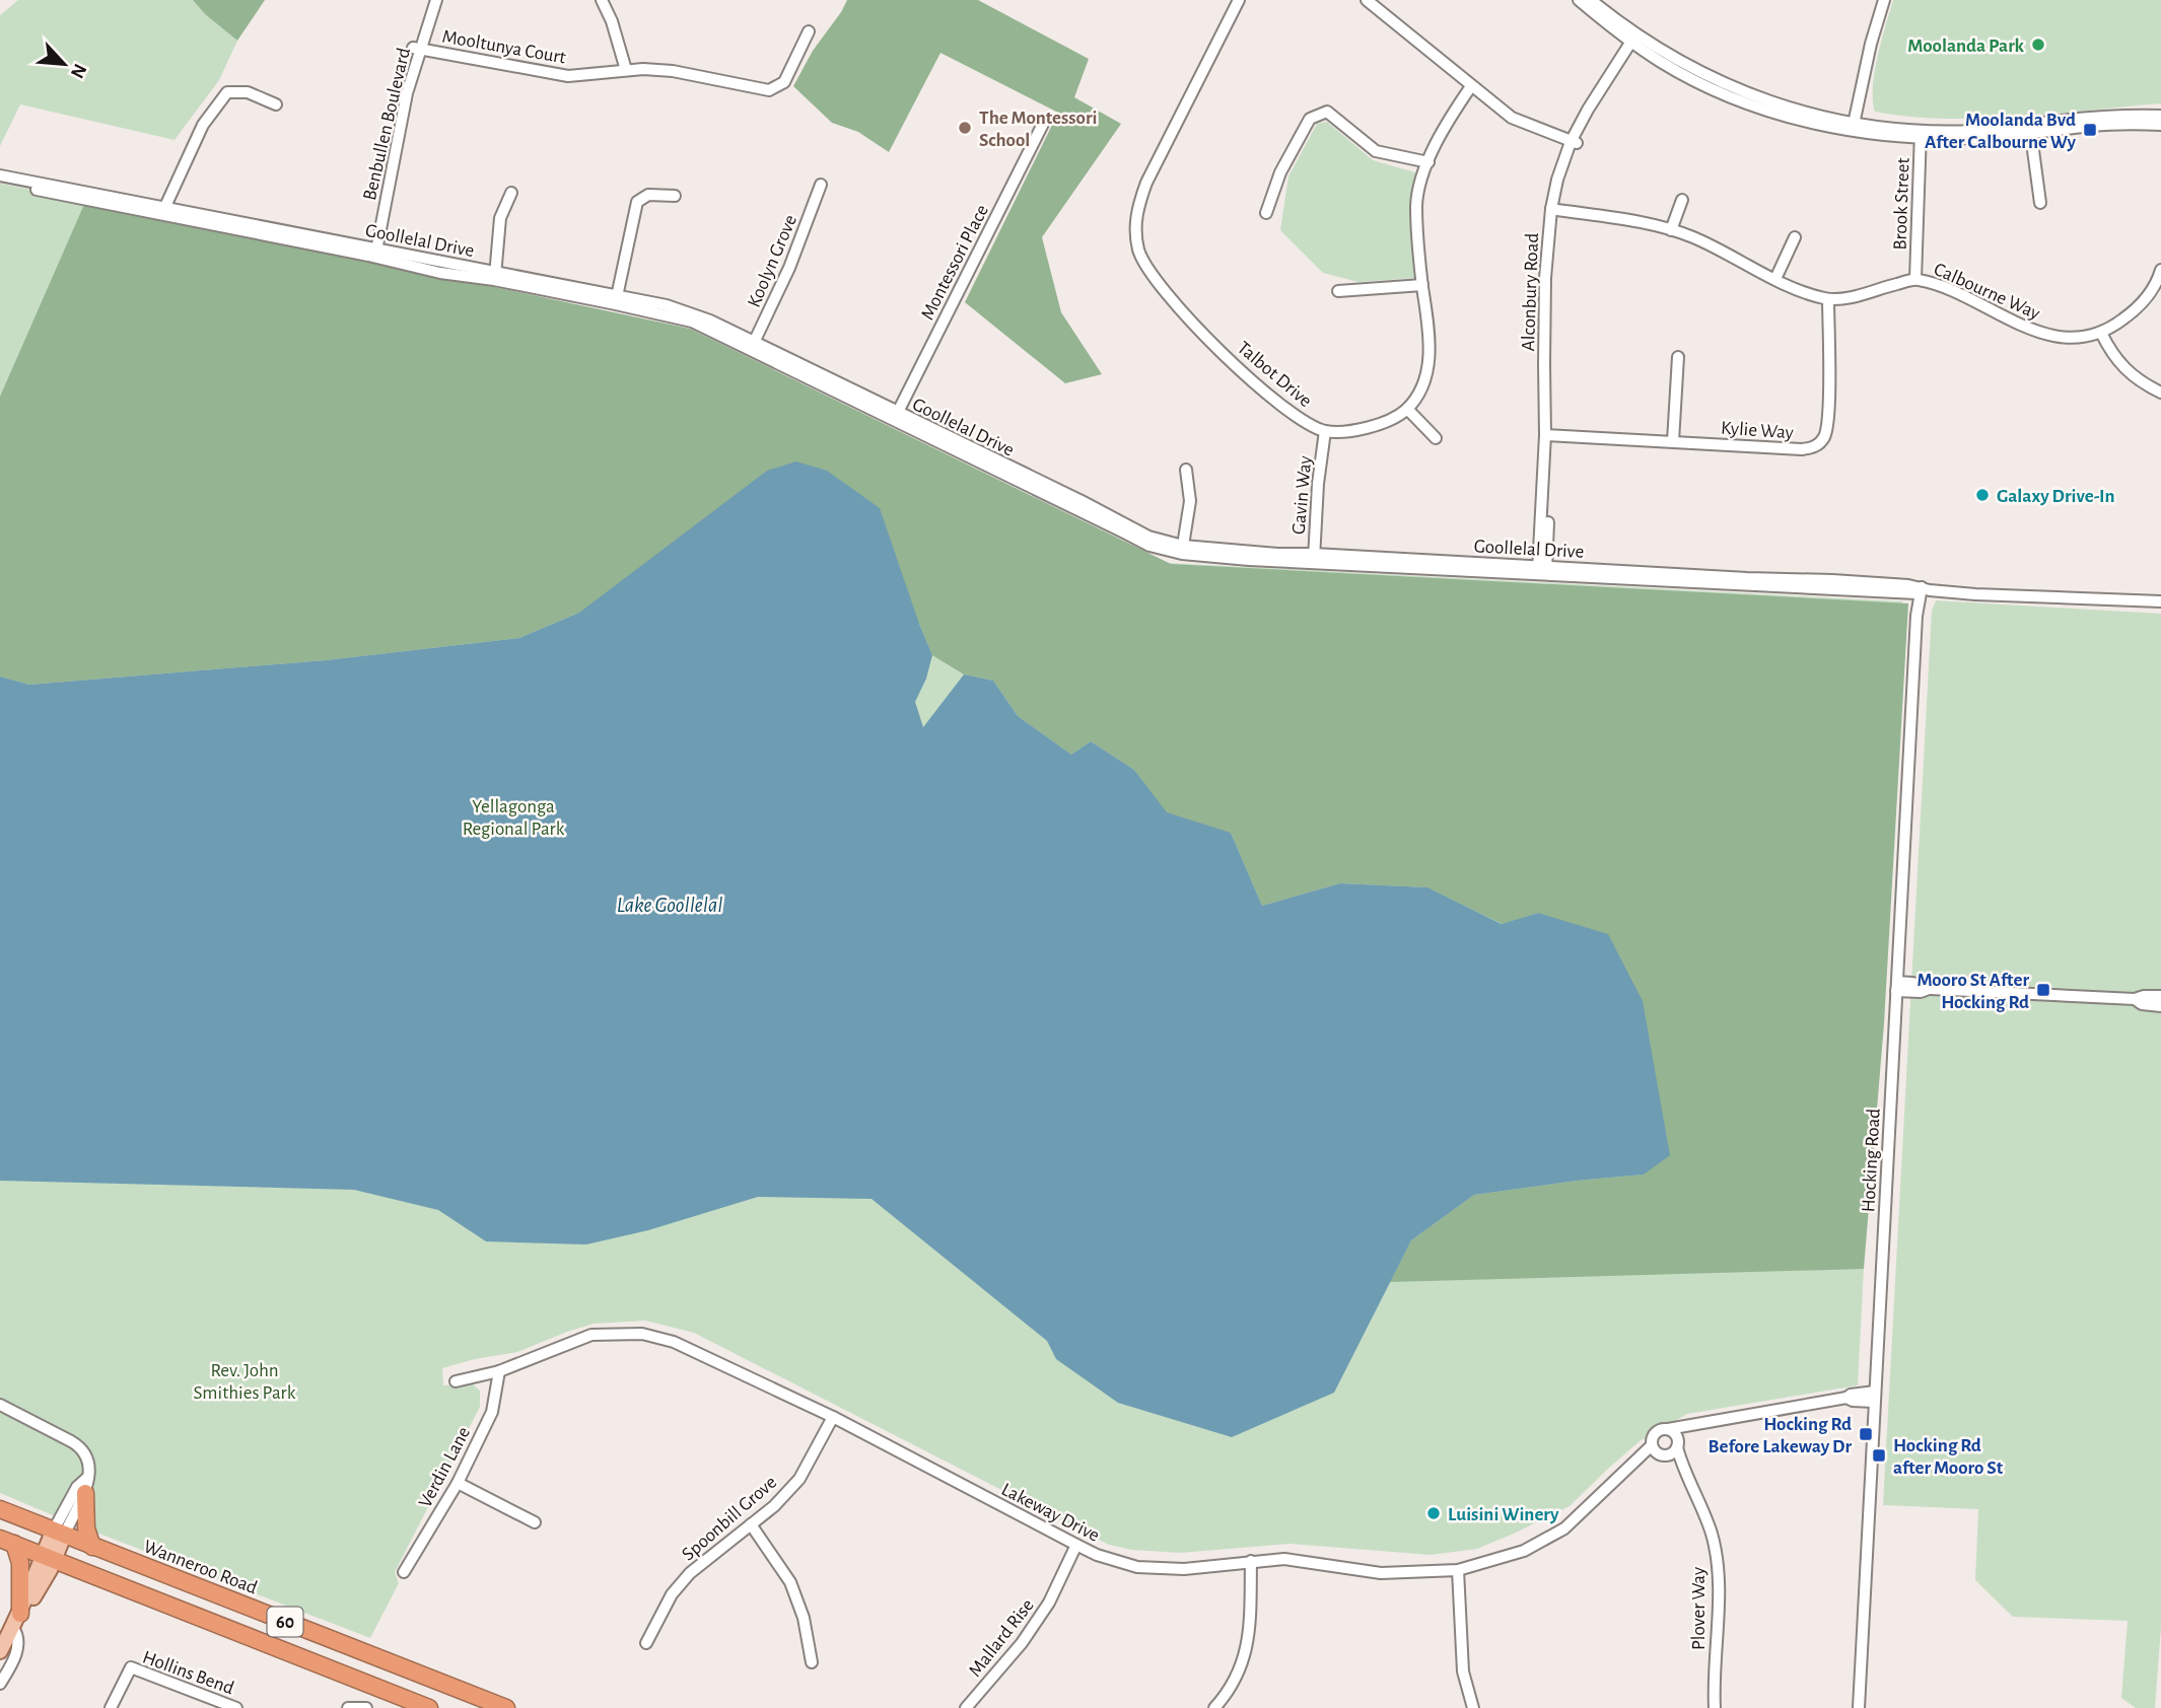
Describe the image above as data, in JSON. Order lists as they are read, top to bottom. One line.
{"streets":{"highway":["Wanneroo Road","60"],"street":["Mooltunya Court","Benbullen Boulevard","Brook Street","Goollelal Drive","Koolyn Grove","Montessori Place","Calbourne Way","Alconbury Road","Talbot Drive","Kylie Way","Gavin Way","Hocking Road","Verdin Lane","Lakeway Drive","Spoonbill Grove","Plover Way","Mallard Rise","Hollins Bend"]},"crossings":[["Mooltunya Court","Benbullen Boulevard"],["Benbullen Boulevard","Goollelal Drive"],["Brook Street","Calbourne Way"],["Goollelal Drive","Koolyn Grove"],["Goollelal Drive","Montessori Place"],["Goollelal Drive","Alconbury Road"],["Goollelal Drive","Gavin Way"],["Goollelal Drive","Hocking Road"],["Calbourne Way","Alconbury Road"],["Calbourne Way","Kylie Way"],["Alconbury Road","Kylie Way"],["Talbot Drive","Gavin Way"],["Verdin Lane","Lakeway Drive"],["Lakeway Drive","Spoonbill Grove"],["Lakeway Drive","Plover Way"],["Lakeway Drive","Mallard Rise"]],"water":["Lake Goollelal"],"parks":["Yellagonga Regional Park","Rev. John Smithies Park"],"places":{"other":["Moolanda Park","The Montessori School","Galaxy Drive-In","Luisini Winery"],"transit":["Moolanda Bvd After Calbourne Wy","Mooro St After Hocking Rd","Hocking Rd Before Lakeway Dr","Hocking Rd after Mooro St"]},"north":"bottom right"}
